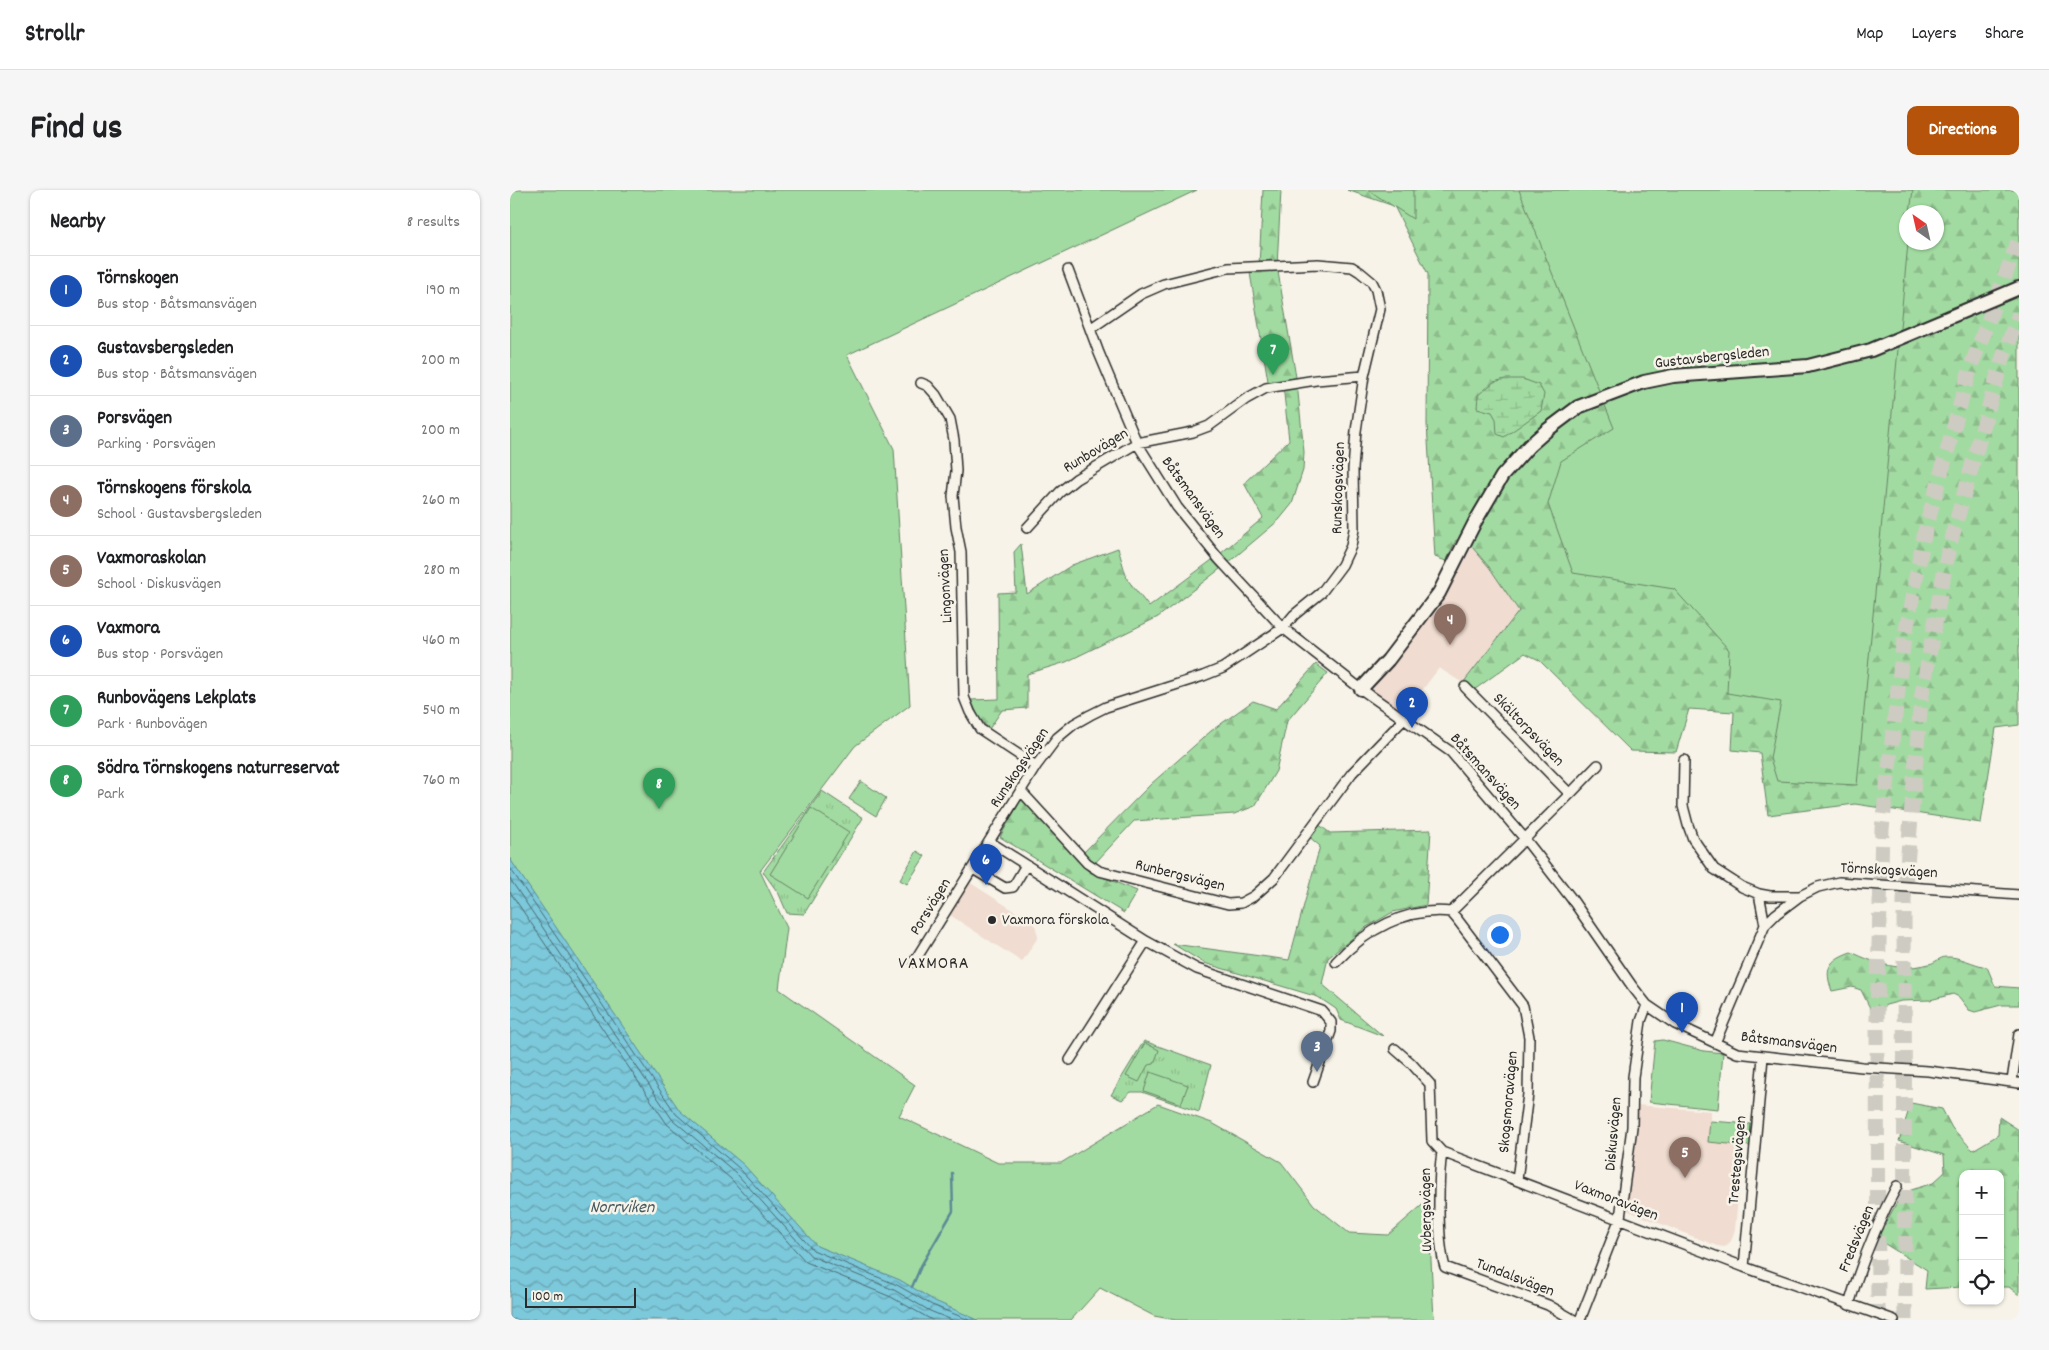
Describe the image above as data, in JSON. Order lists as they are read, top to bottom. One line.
{"streets":{"street":["Gustavsbergsleden","Runbovägen","Runskogsvägen","Båtsmansvägen","Lingonvägen","Skältorpsvägen","Törnskogsvägen","Runbergsvägen","Porsvägen","Skogsmoravägen","Diskusvägen","Trestegsvägen","Vaxmoravägen","Uvbergsvägen","Fredsvägen","Tundalsvägen"]},"crossings":[["Gustavsbergsleden","Båtsmansvägen"],["Runbovägen","Runskogsvägen"],["Runbovägen","Båtsmansvägen"],["Runskogsvägen","Båtsmansvägen"],["Runskogsvägen","Lingonvägen"],["Runskogsvägen","Runbergsvägen"],["Runskogsvägen","Porsvägen"],["Båtsmansvägen","Runbergsvägen"],["Båtsmansvägen","Diskusvägen"],["Båtsmansvägen","Trestegsvägen"],["Skogsmoravägen","Vaxmoravägen"],["Diskusvägen","Vaxmoravägen"],["Trestegsvägen","Vaxmoravägen"],["Vaxmoravägen","Uvbergsvägen"],["Vaxmoravägen","Fredsvägen"],["Uvbergsvägen","Tundalsvägen"]],"districts":["VAXMORA"],"water":["Norrviken"],"places":["Vaxmora förskola"],"scale_bar":"100 m","north":"top left","page":{"header":"Strollr","nav":["Map","Layers","Share"],"title":"Find us","buttons":"Directions","heading":["Nearby","8 results"],"list":[{"mark":"1","name":"Törnskogen","note":"Bus stop · Båtsmansvägen","value":"190 m"},{"mark":"2","name":"Gustavsbergsleden","note":"Bus stop · Båtsmansvägen","value":"200 m"},{"mark":"3","name":"Porsvägen","note":"Parking · Porsvägen","value":"200 m"},{"mark":"4","name":"Törnskogens förskola","note":"School · Gustavsbergsleden","value":"260 m"},{"mark":"5","name":"Vaxmoraskolan","note":"School · Diskusvägen","value":"280 m"},{"mark":"6","name":"Vaxmora","note":"Bus stop · Porsvägen","value":"460 m"},{"mark":"7","name":"Runbovägens Lekplats","note":"Park · Runbovägen","value":"540 m"},{"mark":"8","name":"Södra Törnskogens naturreservat","note":"Park","value":"760 m"}],"pins":["7","4","2","8","6","1","3","5"],"map_buttons":["+","−"],"scale":"100 m"}}
